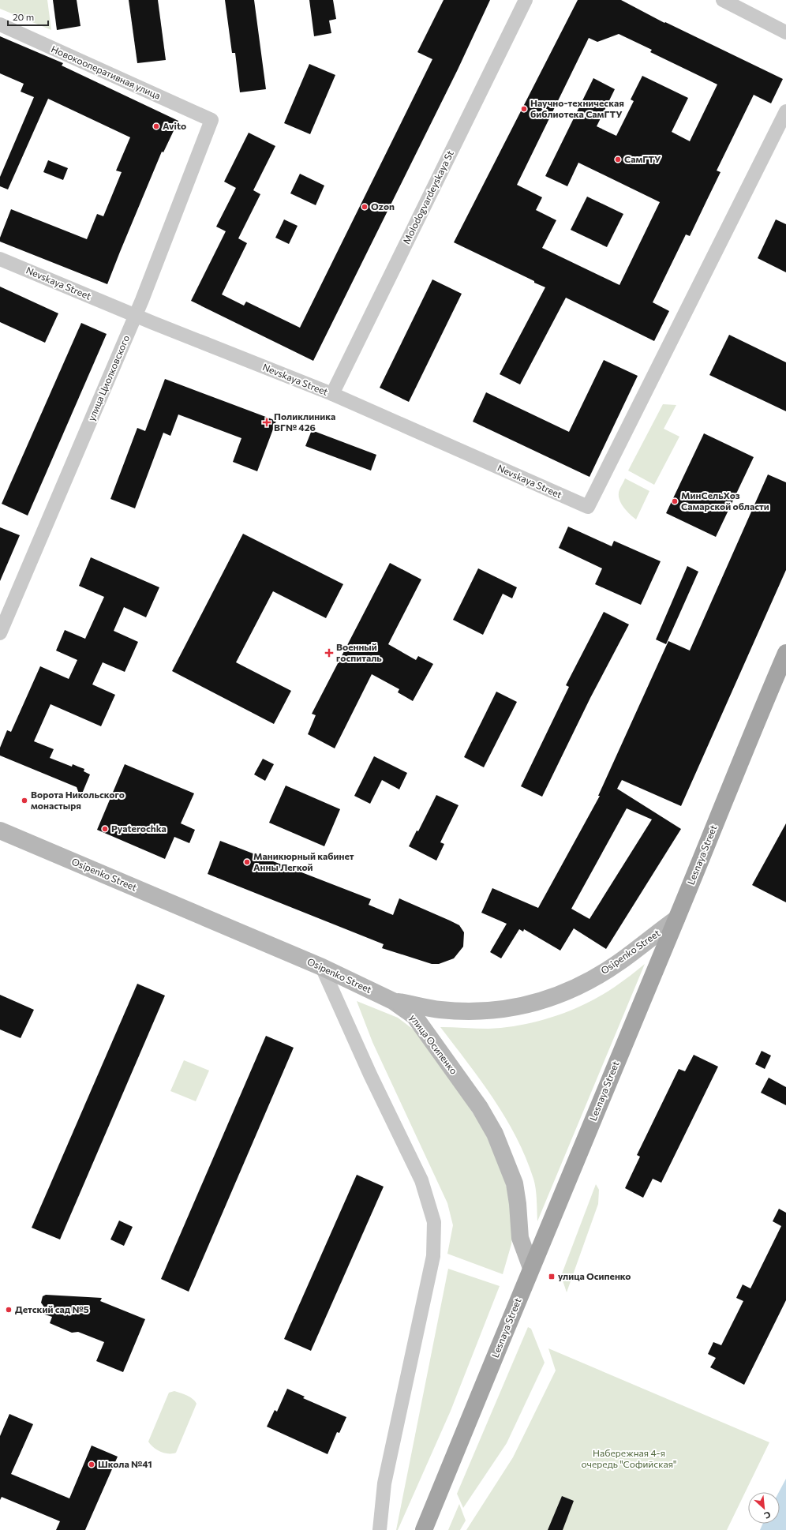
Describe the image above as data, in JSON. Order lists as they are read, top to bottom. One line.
{"streets":{"main road":["Lesnaya Street","Osipenko Street","улица Осипенко"],"street":["Новокооперативная улица","Molodogvardeyskaya St","Nevskaya Street","улица Циолковского"]},"crossings":[["Новокооперативная улица","улица Циолковского"],["Molodogvardeyskaya St","Nevskaya Street"],["Nevskaya Street","улица Циолковского"],["Lesnaya Street","Osipenko Street"],["Lesnaya Street","улица Осипенко"],["Osipenko Street","улица Осипенко"]],"parks":["Набережная 4-я очередь \"Софийская\""],"places":{"other":["Научно-техническая библиотека СамГТУ","Avito","СамГТУ","Ozon","МинСельХоз Самарской области","Ворота Никольского монастыря","Pyaterochka","Маникюрный кабинет Анны Легкой","Детский сад №5","Школа №41"],"health":["Поликлиника ВГ№ 426","Военный госпиталь"],"transit":["улица Осипенко"]},"scale_bar":"20 m","north":"bottom right"}
